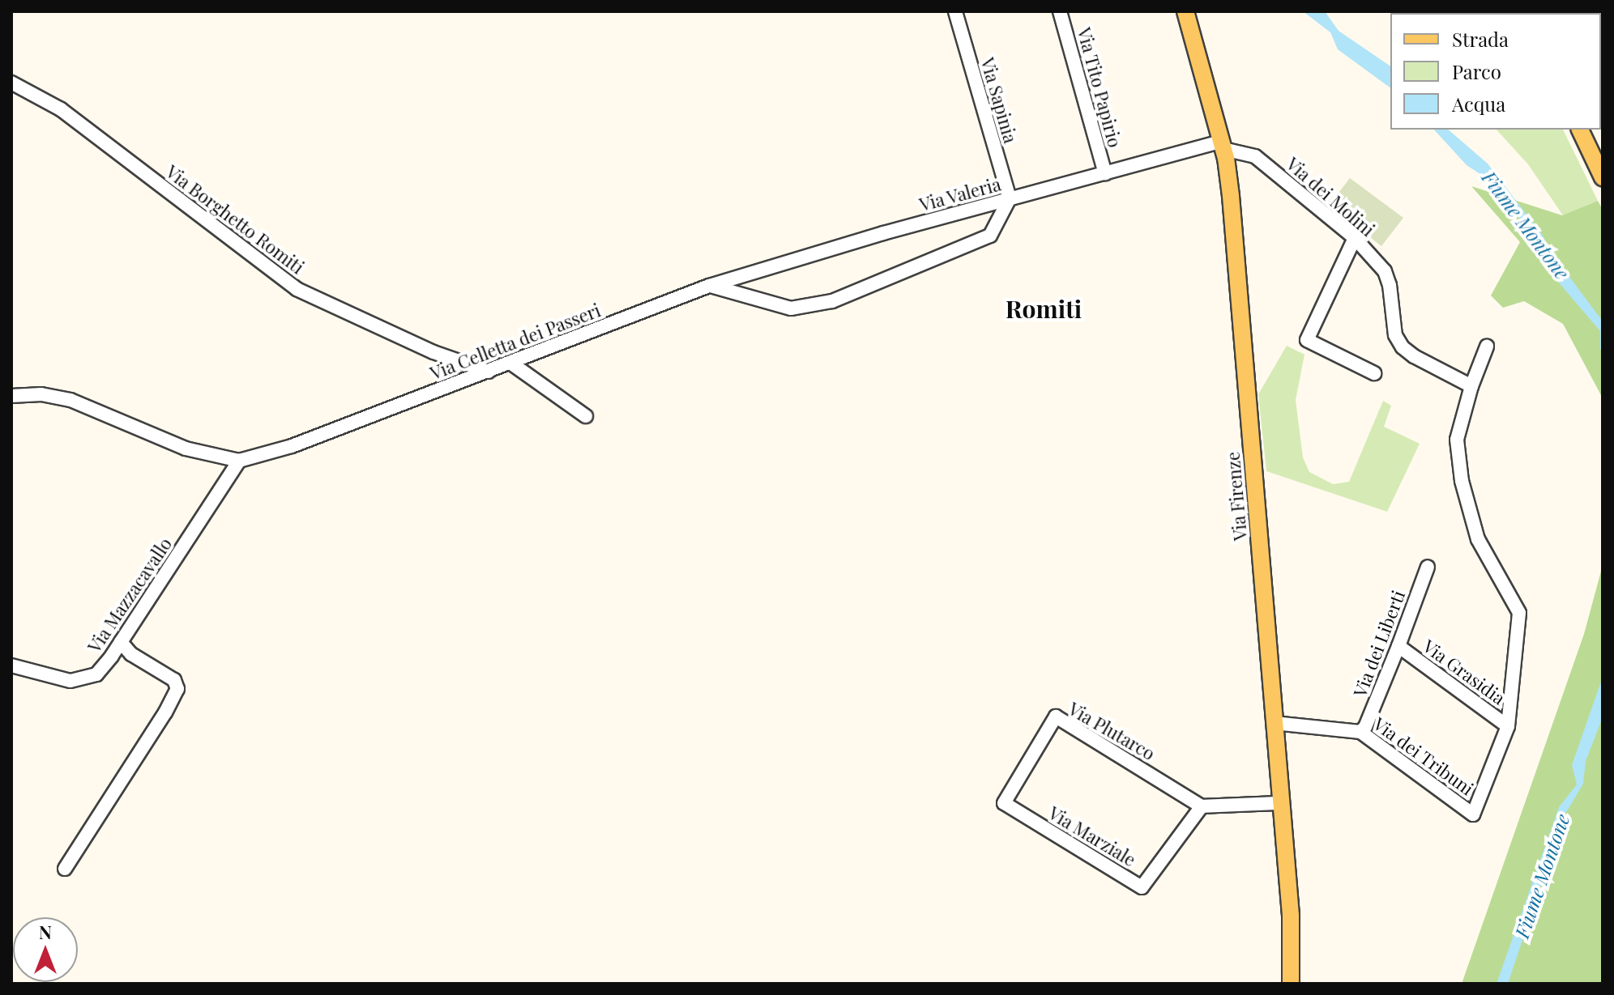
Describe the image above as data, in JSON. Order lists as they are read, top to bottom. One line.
{"streets":{"main road":["Via Firenze"],"street":["Via Tito Papirio","Via Sapinia","Via Valeria","Via dei Molini","Via Borghetto Romiti","Via Celletta dei Passeri","Via Mazzacavallo","Via dei Liberti","Via Grasidia","Via Plutarco","Via dei Tribuni","Via Marziale"]},"crossings":[["Via Tito Papirio","Via Valeria"],["Via Sapinia","Via Valeria"],["Via Valeria","Via dei Molini"],["Via Valeria","Via Celletta dei Passeri"],["Via Valeria","Via Firenze"],["Via dei Molini","Via Firenze"],["Via Borghetto Romiti","Via Celletta dei Passeri"],["Via Celletta dei Passeri","Via Mazzacavallo"],["Via Firenze","Via dei Tribuni"],["Via dei Liberti","Via Grasidia"],["Via dei Liberti","Via dei Tribuni"],["Via Grasidia","Via dei Tribuni"],["Via Plutarco","Via Marziale"]],"districts":["Romiti"],"water":["Fiume Montone"],"legend":["Strada","Parco","Acqua"],"north":"top"}
